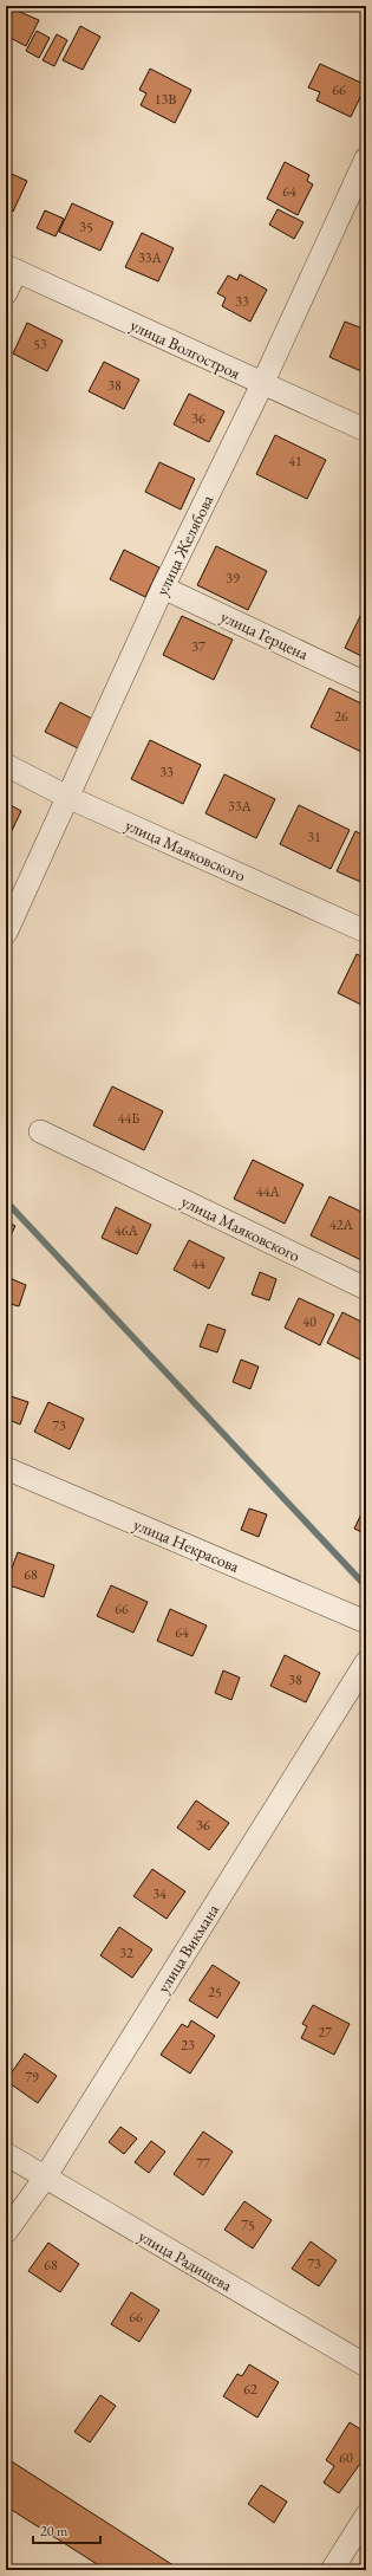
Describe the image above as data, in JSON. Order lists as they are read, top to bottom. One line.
{"streets":{"street":["улица Волгостроя","улица Желябова","улица Герцена","улица Маяковского","улица Некрасова","улица Викмана","улица Радищева"]},"crossings":[["улица Волгостроя","улица Желябова"],["улица Желябова","улица Герцена"],["улица Желябова","улица Маяковского"],["улица Викмана","улица Радищева"]],"house_numbers":["66","13В","64","35","33А","33","53","38","36","41","39","37","26","33","33А","31","44Б","44А","42А","46А","44","40","73","68","66","64","38","36","34","32","25","27","23","79","77","75","73","68","66","62","60"],"scale_bar":"20 m"}
